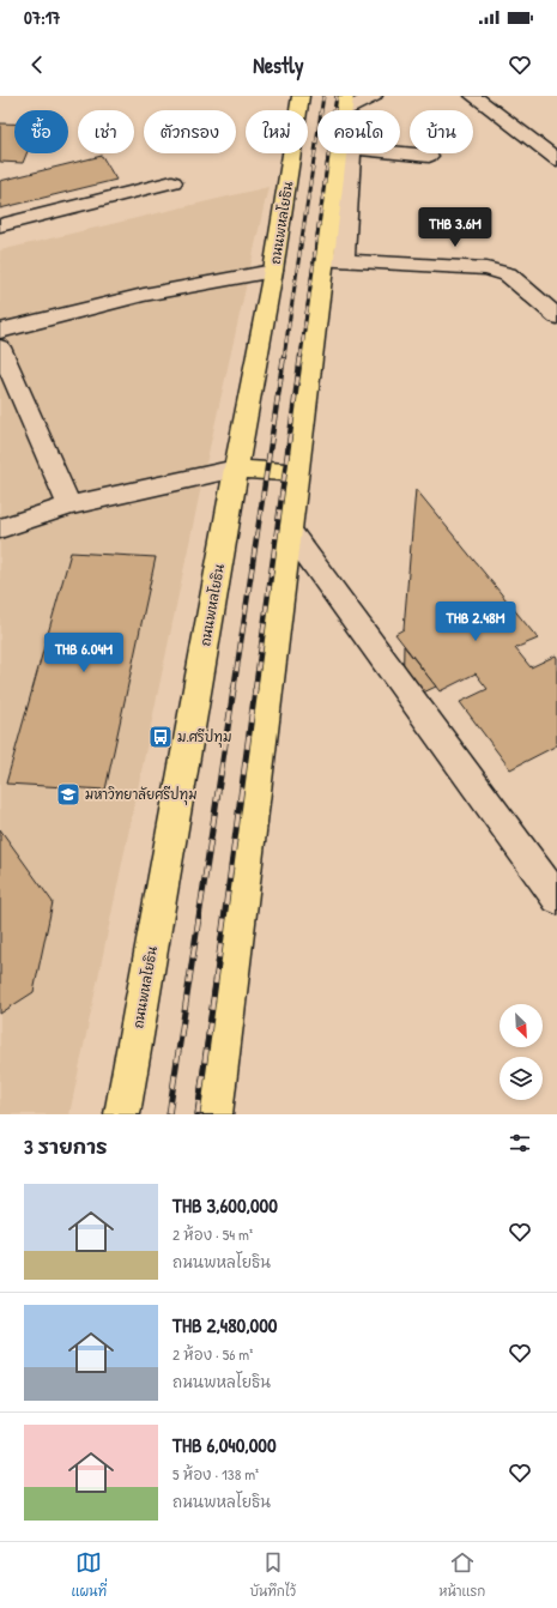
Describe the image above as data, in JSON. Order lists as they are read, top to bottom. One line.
{"streets":{"main road":["ถนนพหลโยธิน"]},"places":{"bus stop":["ม.ศรีปทุม"],"school or university":["มหาวิทยาลัยศรีปทุม"]},"north":"bottom right","page":{"status":"07:17","header":"Nestly","chip":["ซื้อ","เช่า","ตัวกรอง","ใหม่","คอนโด","บ้าน"],"price":["THB 3.6M","THB 2.48M","THB 6.04M"],"heading":"3 รายการ","list":[{"name":"THB 3,600,000","note":"2 ห้อง · 54 m² · ถนนพหลโยธิน"},{"name":"THB 2,480,000","note":"2 ห้อง · 56 m² · ถนนพหลโยธิน"},{"name":"THB 6,040,000","note":"5 ห้อง · 138 m² · ถนนพหลโยธิน"}],"tabs":["แผนที่","บันทึกไว้","หน้าแรก"]}}
